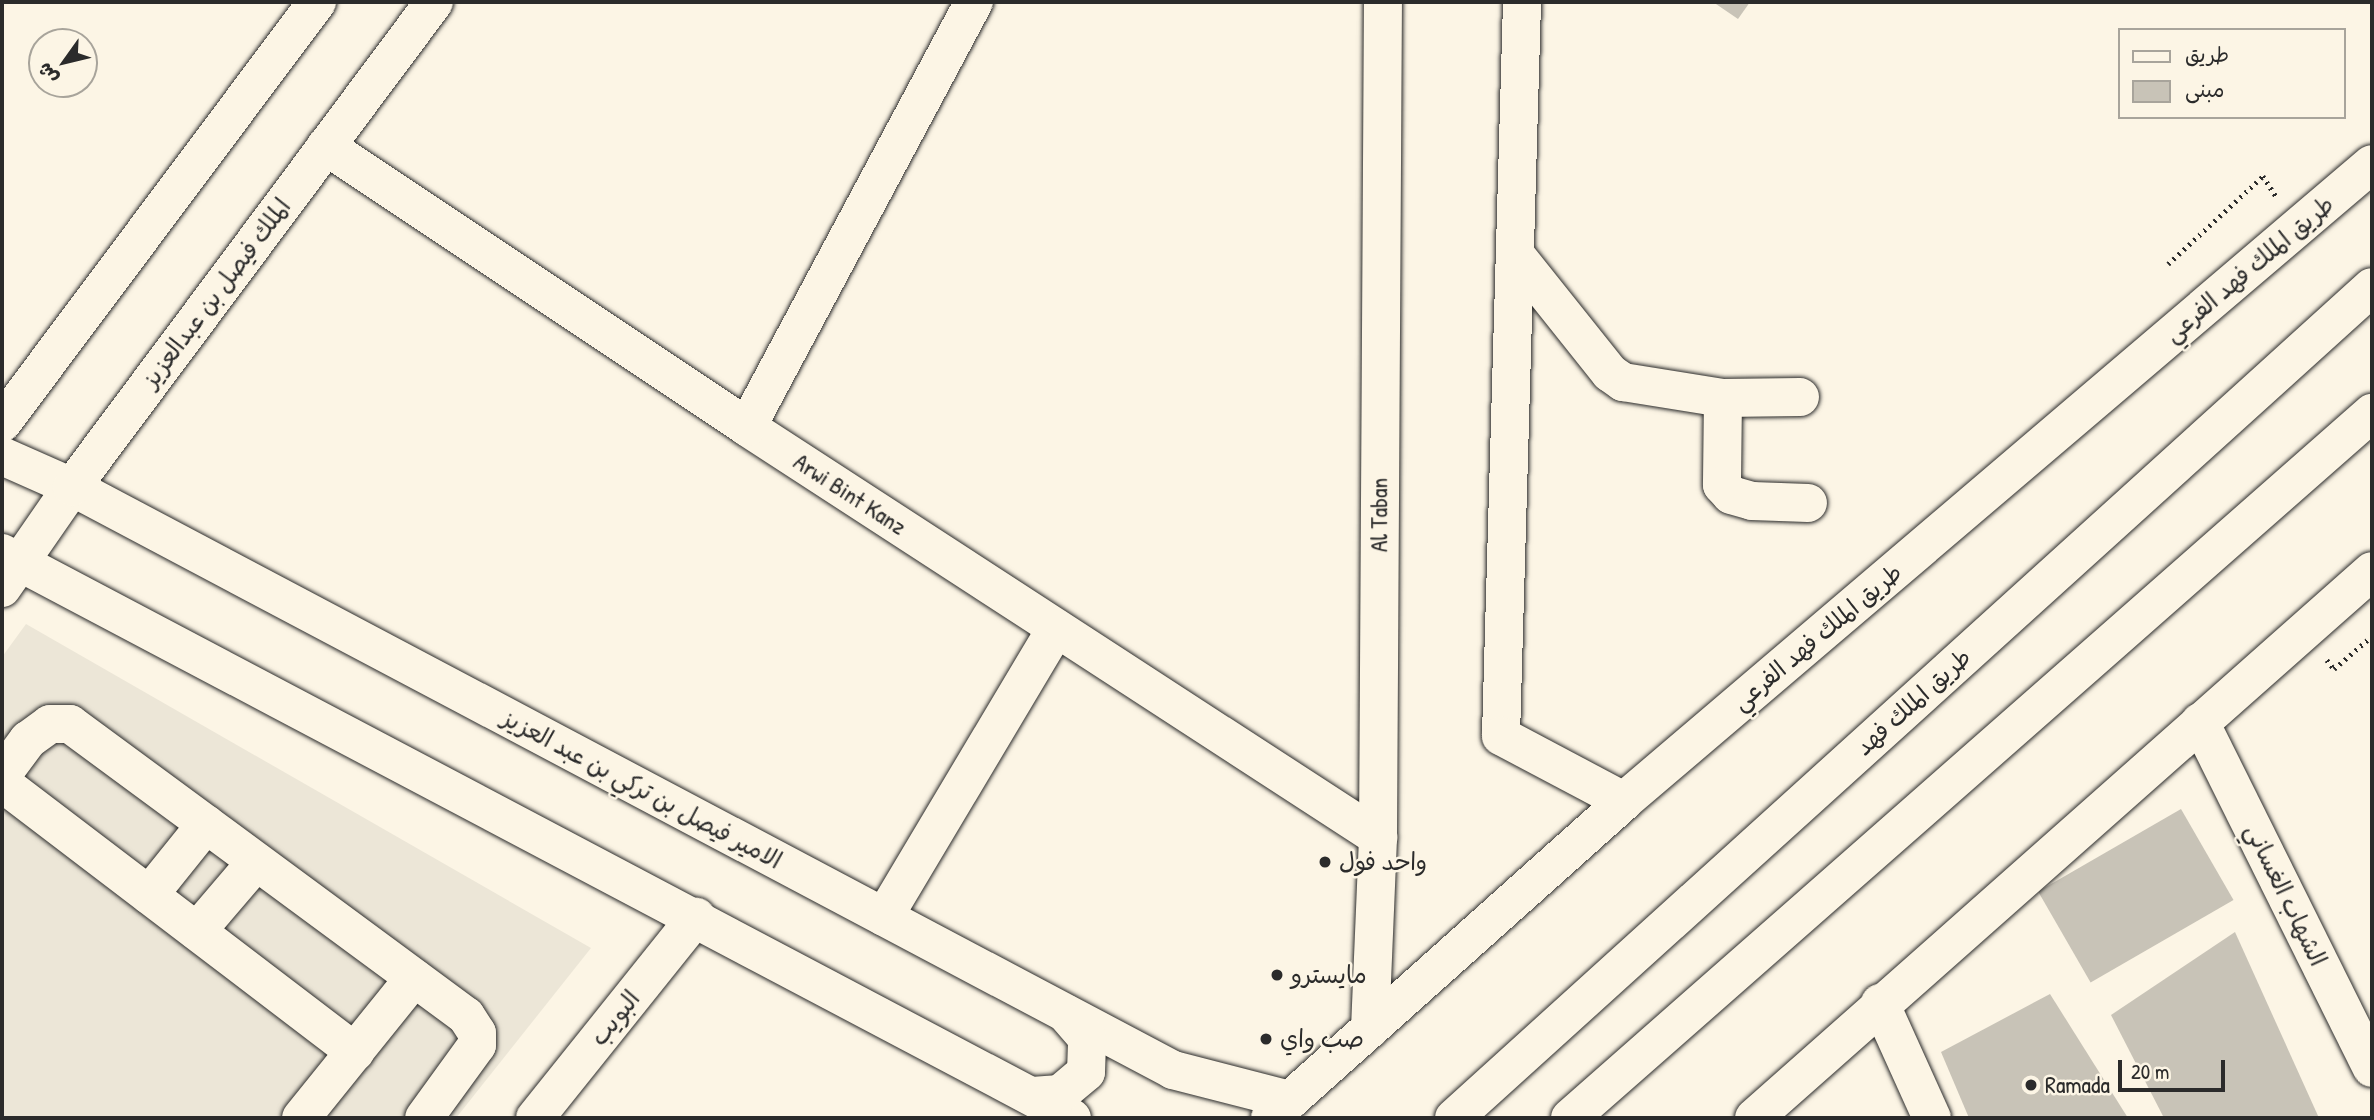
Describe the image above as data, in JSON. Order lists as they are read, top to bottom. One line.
{"streets":{"main road":["طريق الملك فهد الفرعي","الملك فيصل بن عبدالعزيز","Arwi Bint Kanz","Al Taban","طريق الملك فهد","الامير فيصل بن تركي بن عبد العزيز","الشهاب الغساني","البويب"]},"crossings":[["طريق الملك فهد الفرعي","Al Taban"],["طريق الملك فهد الفرعي","الامير فيصل بن تركي بن عبد العزيز"],["الملك فيصل بن عبدالعزيز","Arwi Bint Kanz"],["الملك فيصل بن عبدالعزيز","الامير فيصل بن تركي بن عبد العزيز"],["Arwi Bint Kanz","Al Taban"]],"places":["واحد فول","مايسترو","صب واي","Ramada"],"legend":["طريق","مبنى"],"scale_bar":"20 m","north":"bottom left"}
